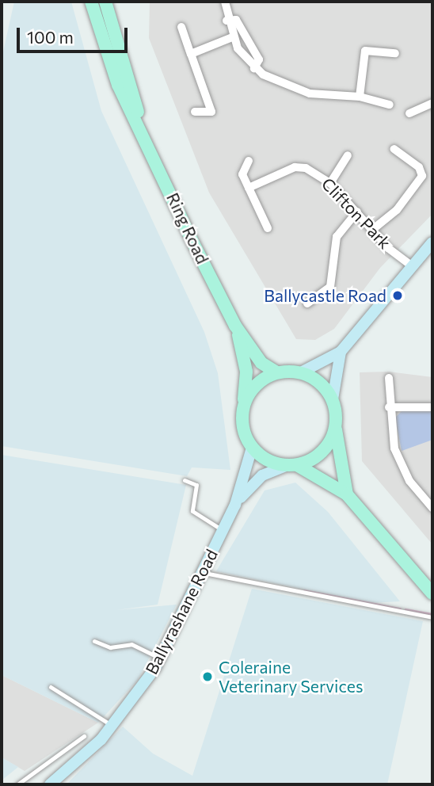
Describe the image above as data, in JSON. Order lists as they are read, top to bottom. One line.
{"streets":{"main road":["Ring Road","Ballyrashane Road"],"street":["Clifton Park"]},"crossings":[["Ring Road","Ballyrashane Road"]],"places":["Ballycastle Road","Coleraine Veterinary Services"],"scale_bar":"100 m"}
